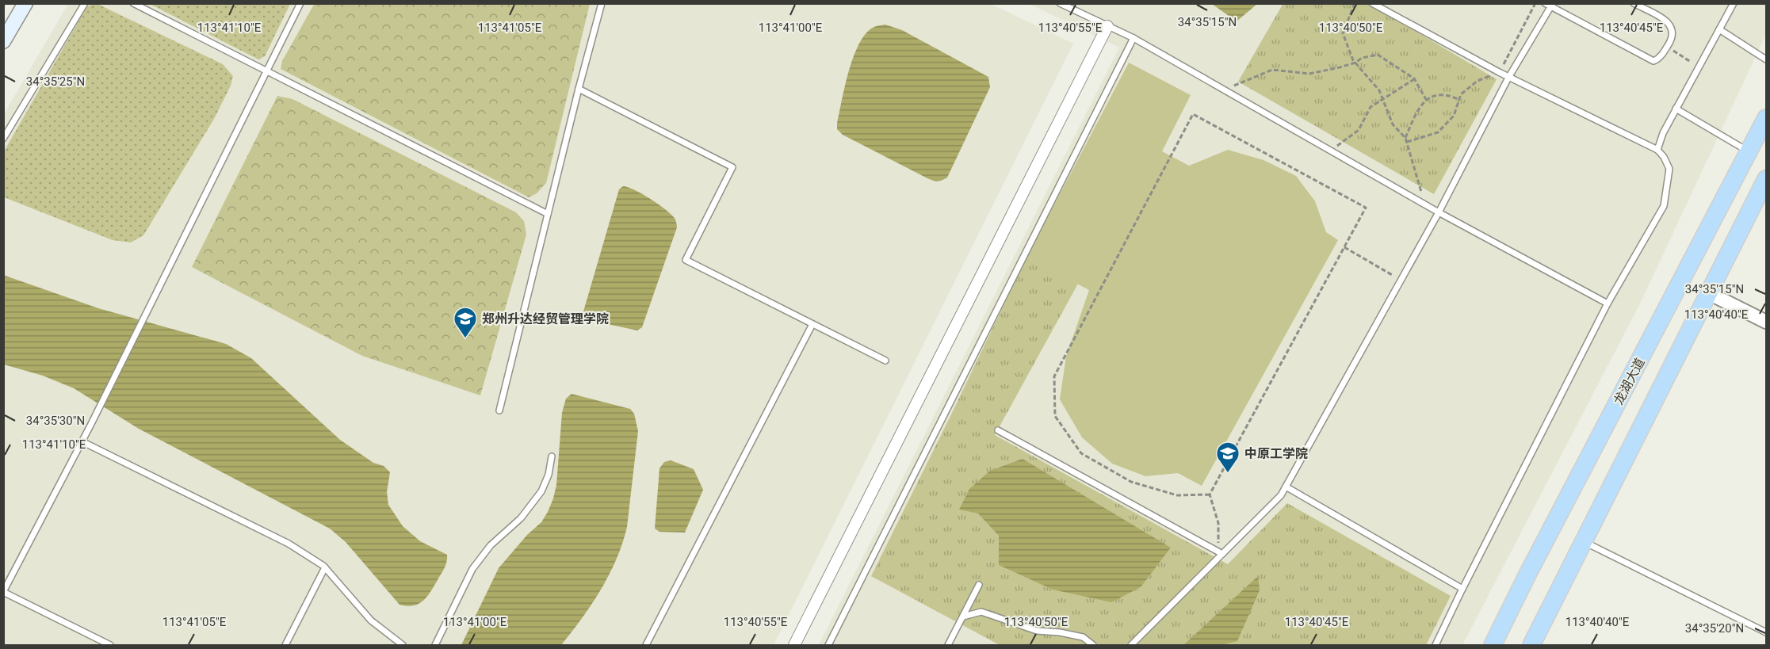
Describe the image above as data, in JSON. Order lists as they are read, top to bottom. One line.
{"streets":{"highway":["龙湖大道"]},"places":{"school or university":["郑州升达经贸管理学院","中原工学院"]},"coordinates":["34°35'15\"N","113°41'10\"E","113°41'05\"E","113°41'00\"E","113°40'55\"E","113°40'50\"E","113°40'45\"E","34°35'25\"N","113°40'40\"E","34°35'30\"N","34°35'20\"N"]}
